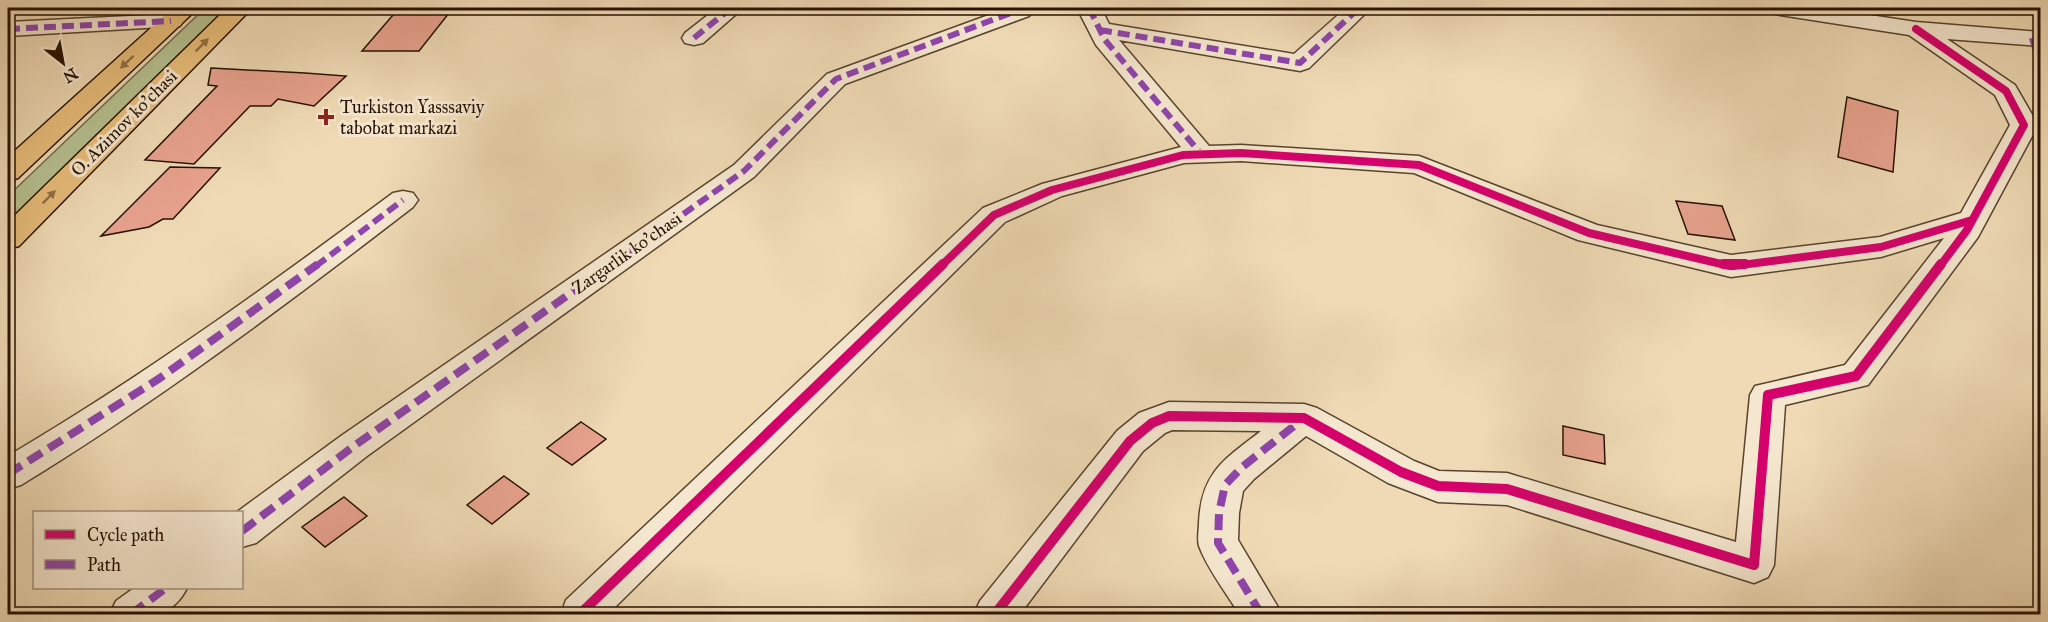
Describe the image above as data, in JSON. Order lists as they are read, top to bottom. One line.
{"streets":{"main road":["O. Azimov ko'chasi"],"street":["Zargarlik ko'chasi"]},"places":{"health":["Turkiston Yasssaviy tabobat markazi"]},"legend":["Cycle path","Path"],"north":"bottom right"}
